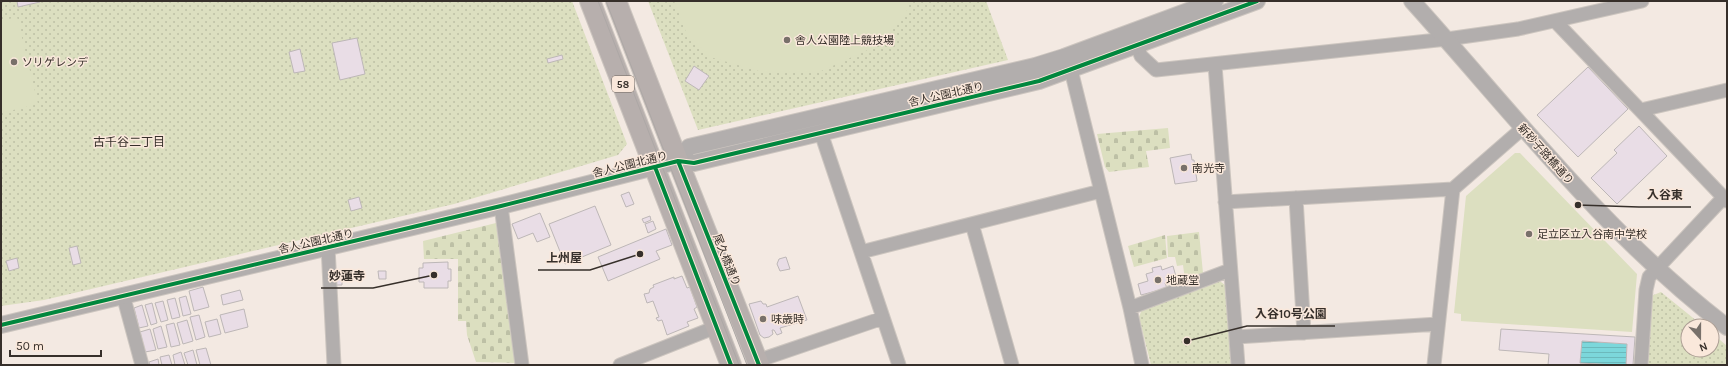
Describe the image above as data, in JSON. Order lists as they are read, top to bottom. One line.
{"streets":{"main road":["58","尾久橋通り"],"street":["舎人公園北通り","新砂子路橋通り"]},"crossings":[["58","舎人公園北通り"],["舎人公園北通り","尾久橋通り"]],"districts":["古千谷二丁目"],"places":["舎人公園陸上競技場","ソリゲレンデ","南光寺","入谷東","足立区立入谷南中学校","上州屋","妙蓮寺","地蔵堂","味歳時","入谷10号公園"],"scale_bar":"50 m","north":"bottom"}
